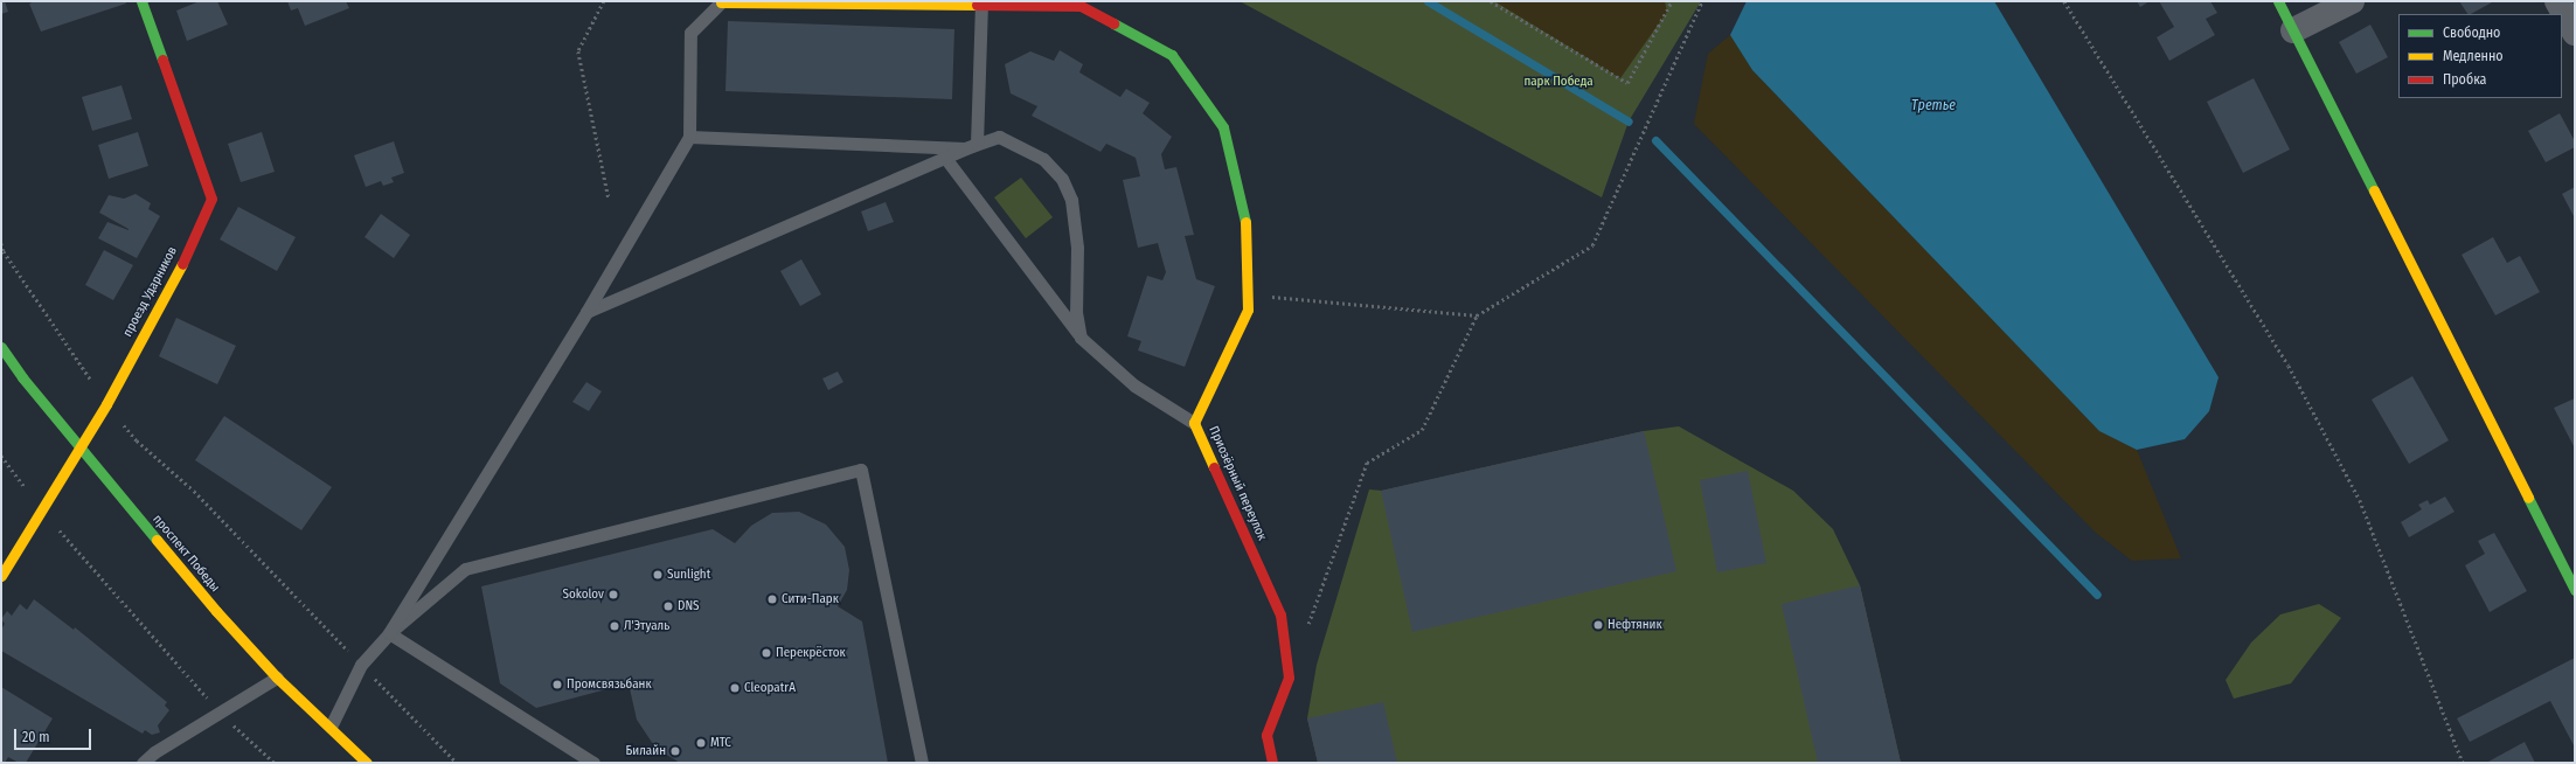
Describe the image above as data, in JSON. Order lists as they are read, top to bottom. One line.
{"streets":{"street":["проезд Ударников","Приозёрный переулок","проспект Победы"]},"crossings":[["проезд Ударников","проспект Победы"]],"water":["Третье"],"parks":["парк Победa"],"places":["Sunlight","Sokolov","Сити-Парк","DNS","Нефтяник","Л'Этуаль","Перекрёсток","Промсвязьбанк","CleopatrA","МТС","Билайн"],"legend":["Свободно","Медленно","Пробка"],"scale_bar":"20 m"}
